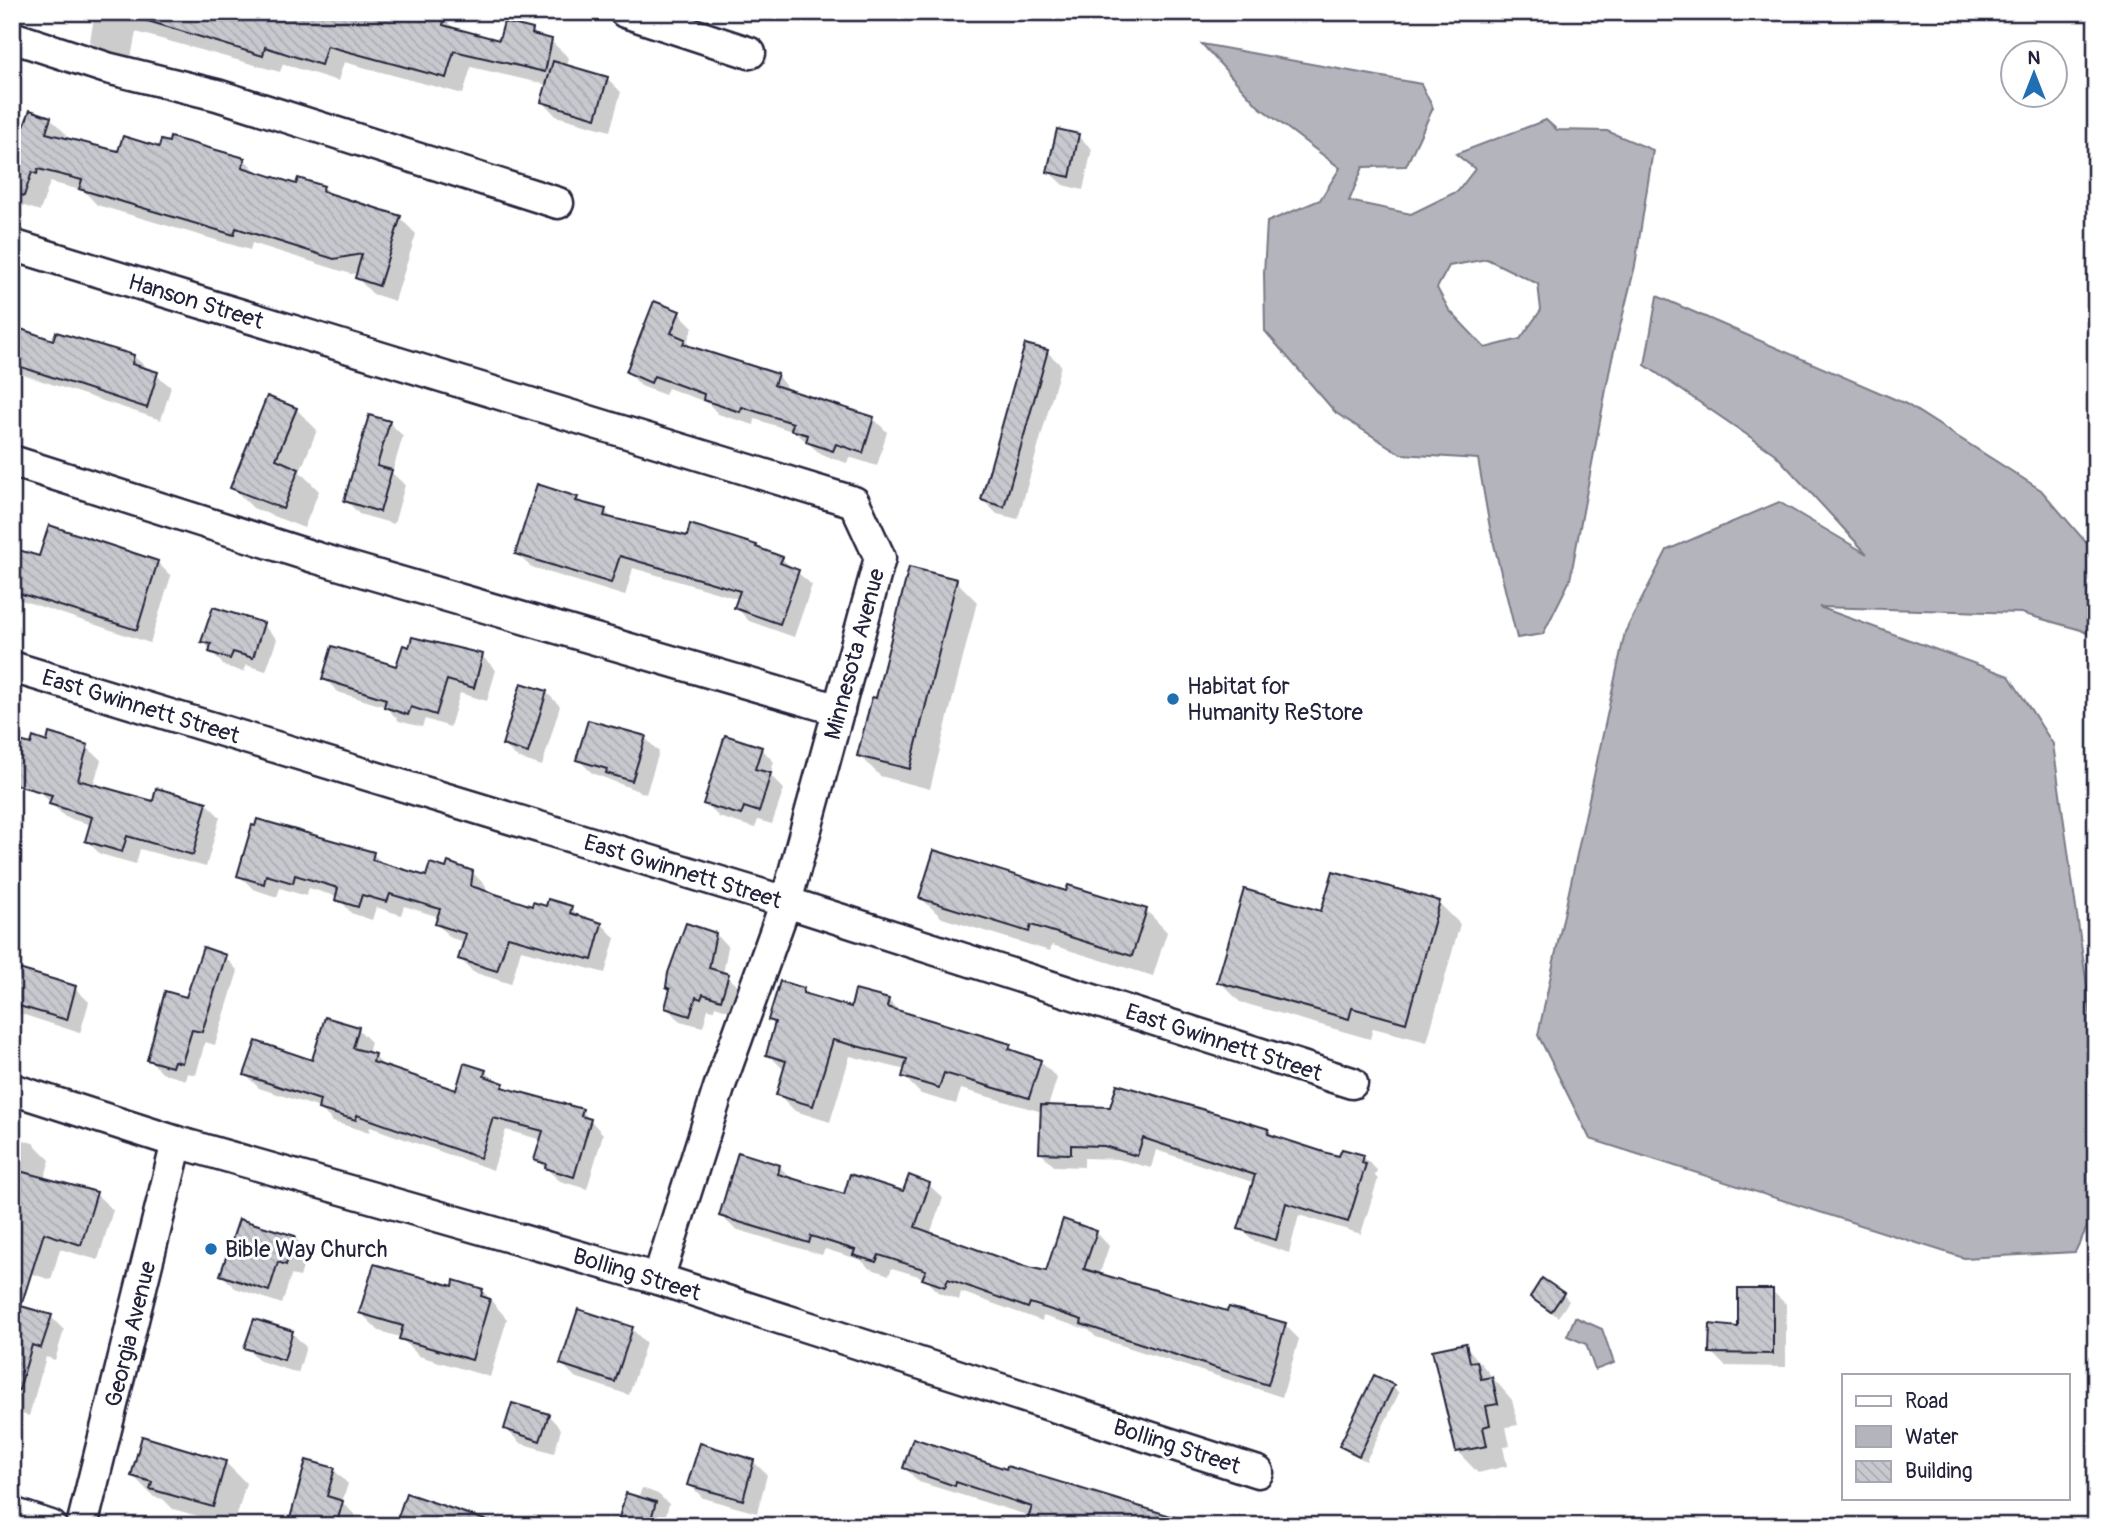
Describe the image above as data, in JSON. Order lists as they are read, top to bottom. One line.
{"streets":{"street":["Hanson Street","Minnesota Avenue","East Gwinnett Street","Bolling Street","Georgia Avenue"]},"crossings":[["Hanson Street","Minnesota Avenue"],["Minnesota Avenue","East Gwinnett Street"],["Minnesota Avenue","Bolling Street"],["Bolling Street","Georgia Avenue"]],"places":["Habitat for Humanity ReStore","Bible Way Church"],"legend":["Road","Water","Building"],"north":"top"}
